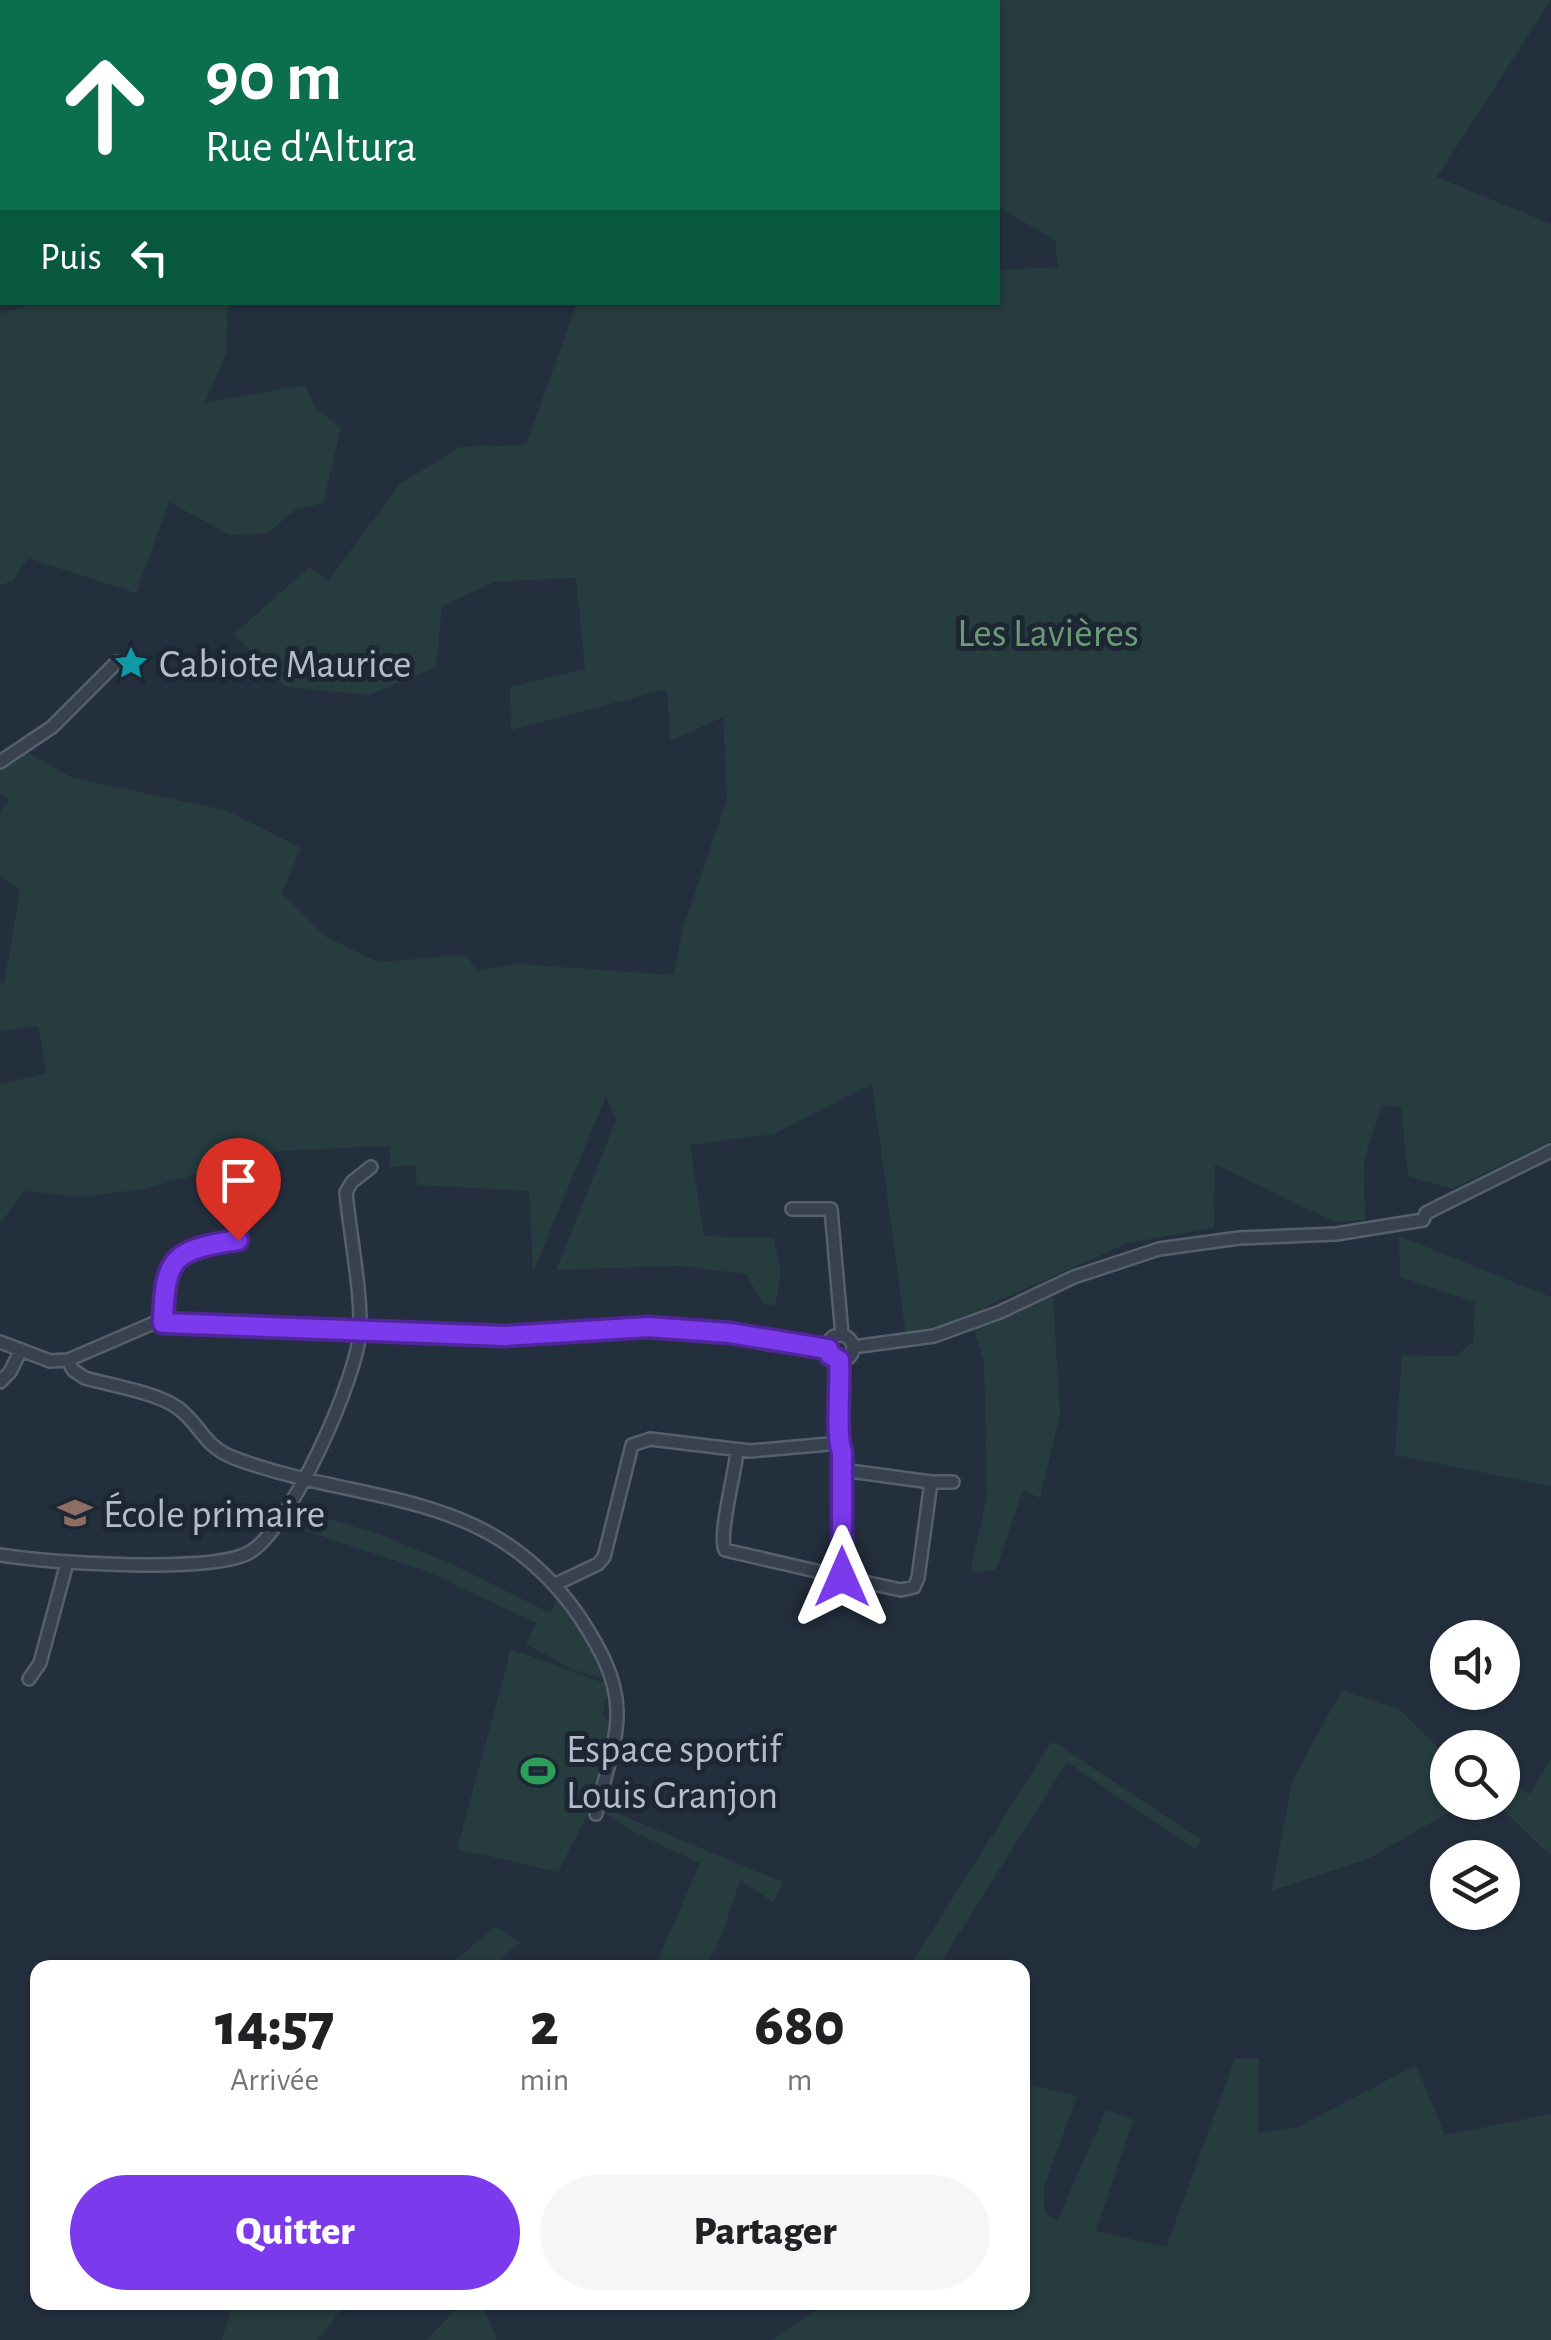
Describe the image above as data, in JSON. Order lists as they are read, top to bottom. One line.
{"parks":["Les Lavières"],"places":{"place":["Cabiote Maurice"],"school or university":["École primaire"],"sports":["Espace sportif Louis Granjon"]},"page":{"turn":["90 m","Rue d'Altura"],"then":"Puis","eta":["14:57","Arrivée","2","min","680","m"],"buttons":["Quitter","Partager"]}}
